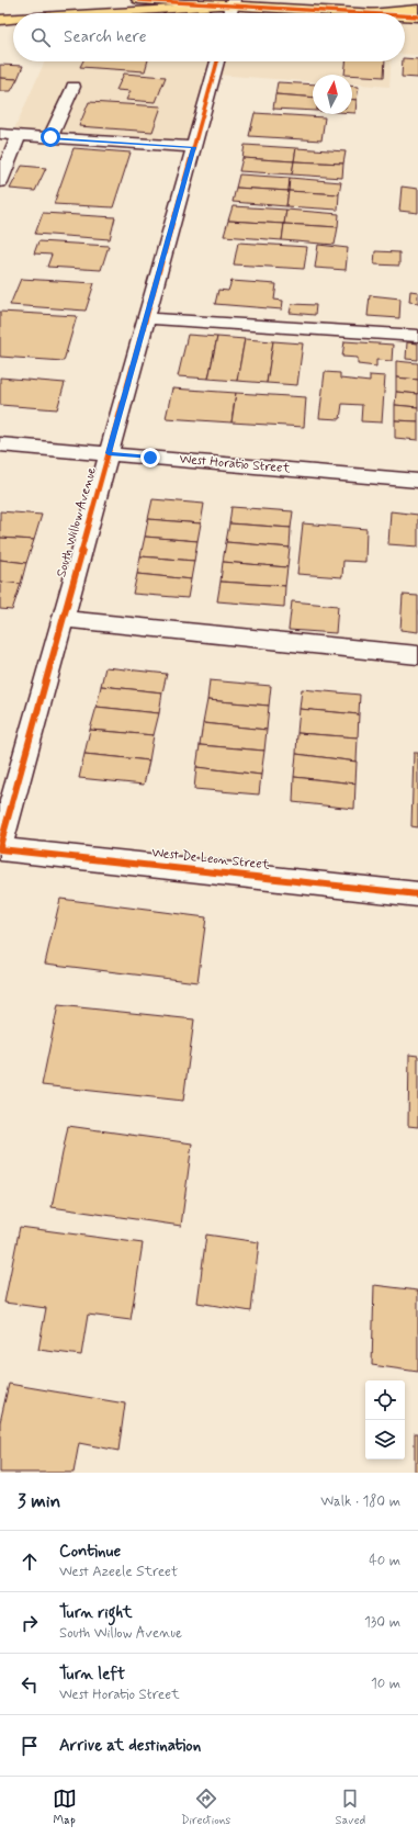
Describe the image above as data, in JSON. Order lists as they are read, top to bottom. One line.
{"streets":{"street":["West Horatio Street","South Willow Avenue","West De Leon Street"]},"crossings":[["West Horatio Street","South Willow Avenue"],["South Willow Avenue","West De Leon Street"]],"north":"top","page":{"search":"Search here","heading":["3 min","Walk · 180 m"],"list":[["Continue","West Azeele Street","40 m"],["Turn right","South Willow Avenue","130 m"],["Turn left","West Horatio Street","10 m"],"Arrive at destination"],"nav":["Map","Directions","Saved"]}}
